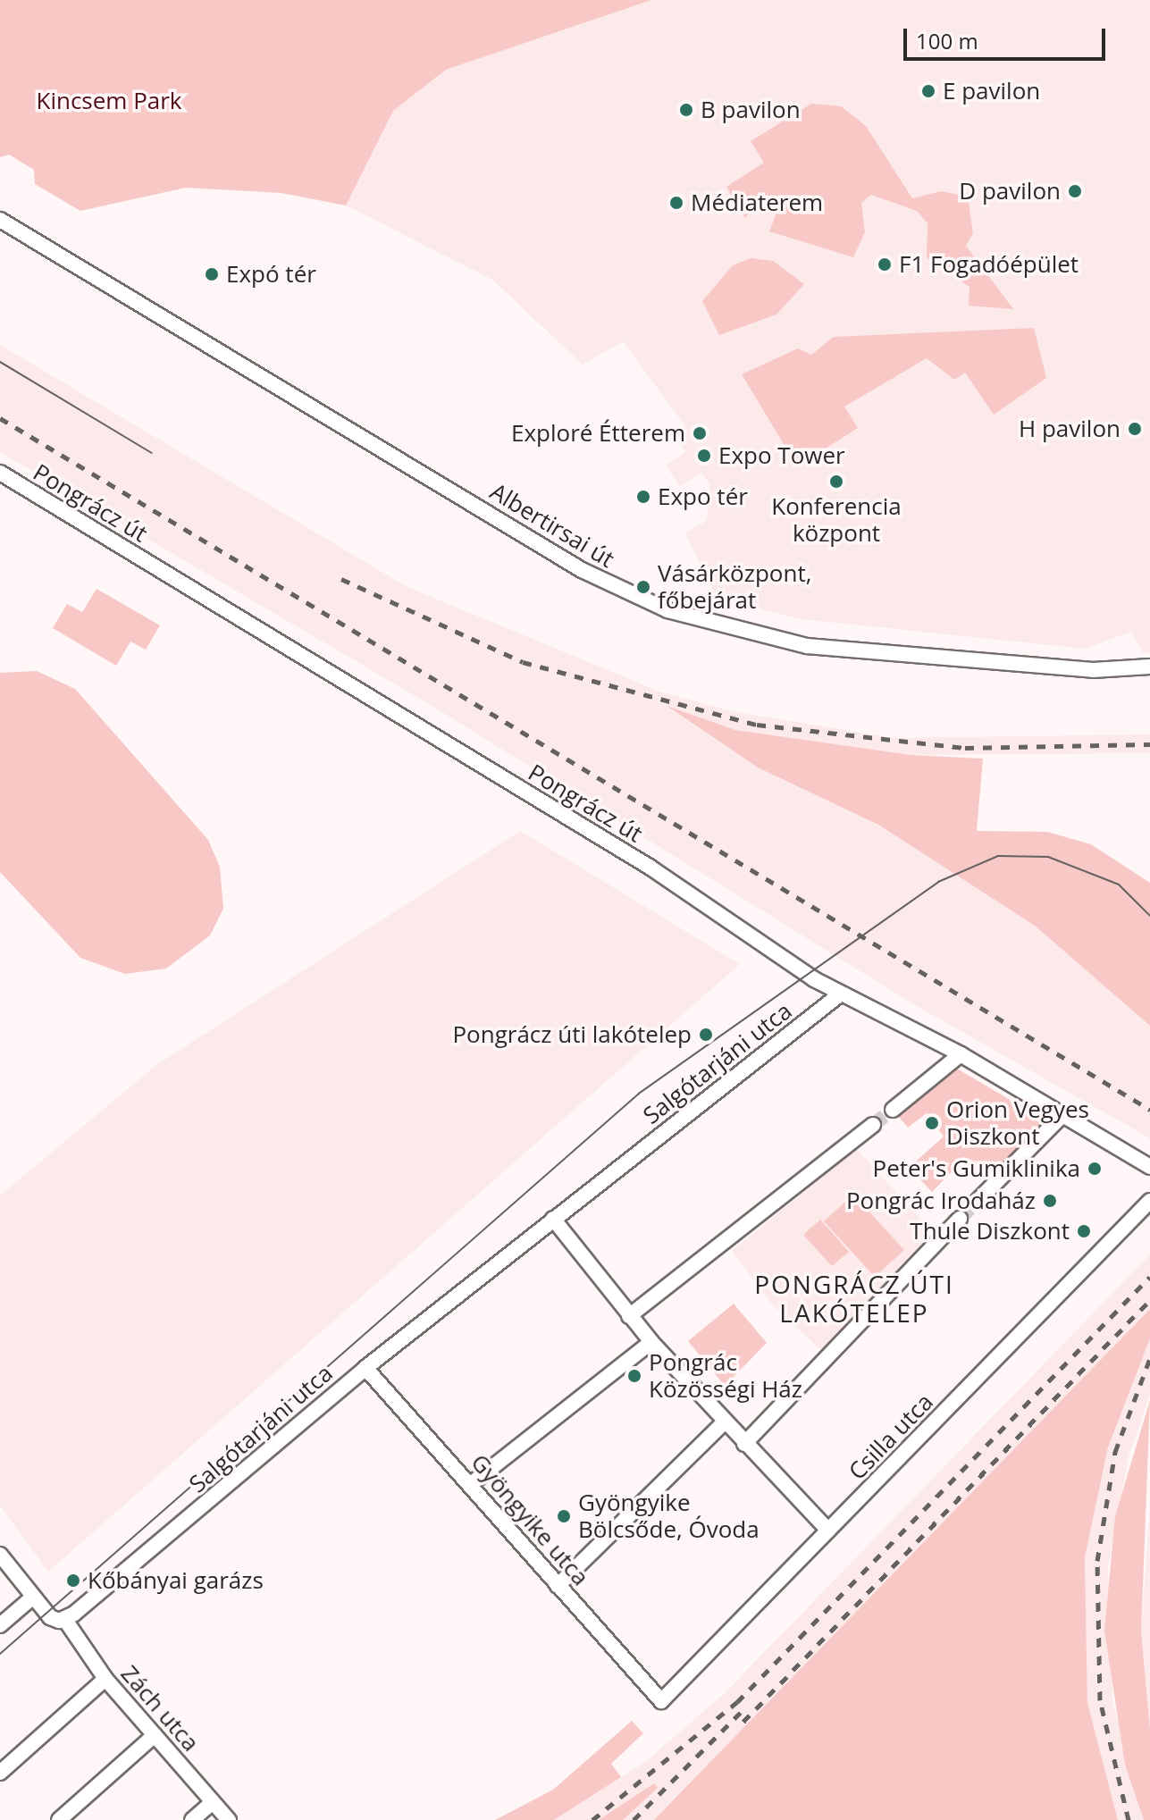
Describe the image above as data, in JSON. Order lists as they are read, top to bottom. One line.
{"streets":{"street":["Pongrácz út","Albertirsai út","Salgótarjáni utca","Csilla utca","Gyöngyike utca","Zách utca"]},"crossings":[["Pongrácz út","Salgótarjáni utca"],["Salgótarjáni utca","Gyöngyike utca"],["Salgótarjáni utca","Zách utca"],["Csilla utca","Gyöngyike utca"]],"districts":["PONGRÁCZ ÚTI LAKÓTELEP"],"parks":["Kincsem Park"],"places":["E pavilon","B pavilon","D pavilon","Médiaterem","F1 Fogadóépület","Expó tér","H pavilon","Exploré Étterem","Expo Tower","Konferencia központ","Expo tér","Vásárközpont, főbejárat","Pongrácz úti lakótelep","Orion Vegyes Diszkont","Peter's Gumiklinika","Pongrác Irodaház","Thule Diszkont","Pongrác Közösségi Ház","Gyöngyike Bölcsőde, Óvoda","Kőbányai garázs"],"scale_bar":"100 m"}
